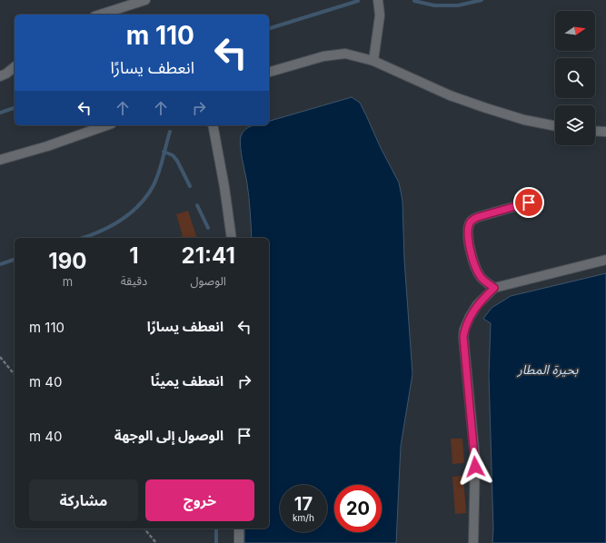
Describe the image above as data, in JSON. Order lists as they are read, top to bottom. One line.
{"water":["بحيرة المطار"],"north":"right","page":{"turn":["110 m","انعطف يسارًا"],"eta":["21:41","الوصول","1","دقيقة","190","m"],"list":[{"name":"انعطف يسارًا","value":"110 m"},{"name":"انعطف يمينًا","value":"40 m"},{"name":"الوصول إلى الوجهة","value":"40 m"}],"buttons":["خروج","مشاركة"],"speed":"17 km/h","limit":"20"}}
